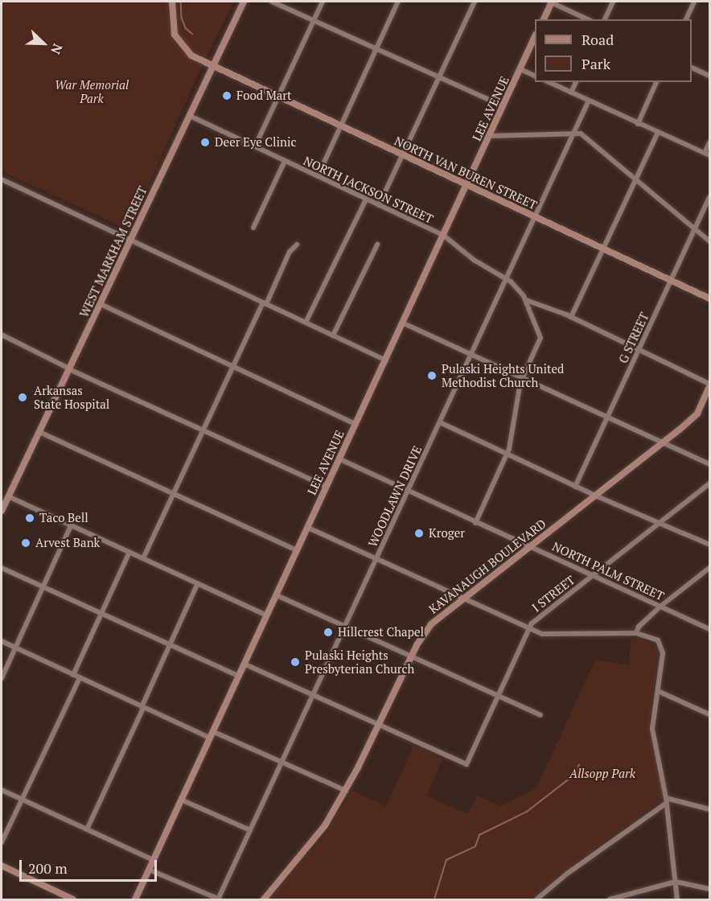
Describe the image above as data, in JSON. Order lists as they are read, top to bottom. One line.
{"streets":{"street":["LEE AVENUE","NORTH VAN BUREN STREET","NORTH JACKSON STREET","WEST MARKHAM STREET","G STREET","WOODLAWN DRIVE","KAVANAUGH BOULEVARD","NORTH PALM STREET","I STREET"]},"crossings":[["LEE AVENUE","NORTH VAN BUREN STREET"],["LEE AVENUE","NORTH JACKSON STREET"],["LEE AVENUE","NORTH PALM STREET"],["NORTH VAN BUREN STREET","WEST MARKHAM STREET"],["NORTH VAN BUREN STREET","G STREET"],["NORTH VAN BUREN STREET","WOODLAWN DRIVE"],["NORTH JACKSON STREET","WEST MARKHAM STREET"],["NORTH JACKSON STREET","G STREET"],["NORTH JACKSON STREET","WOODLAWN DRIVE"],["NORTH JACKSON STREET","KAVANAUGH BOULEVARD"],["NORTH JACKSON STREET","NORTH PALM STREET"],["WOODLAWN DRIVE","NORTH PALM STREET"],["KAVANAUGH BOULEVARD","NORTH PALM STREET"],["KAVANAUGH BOULEVARD","I STREET"],["NORTH PALM STREET","I STREET"]],"parks":["War Memorial Park","Allsopp Park"],"places":["Food Mart","Deer Eye Clinic","Pulaski Heights United Methodist Church","Arkansas State Hospital","Taco Bell","Kroger","Arvest Bank","Hillcrest Chapel","Pulaski Heights Presbyterian Church"],"legend":["Road","Park"],"scale_bar":"200 m","north":"bottom right"}
